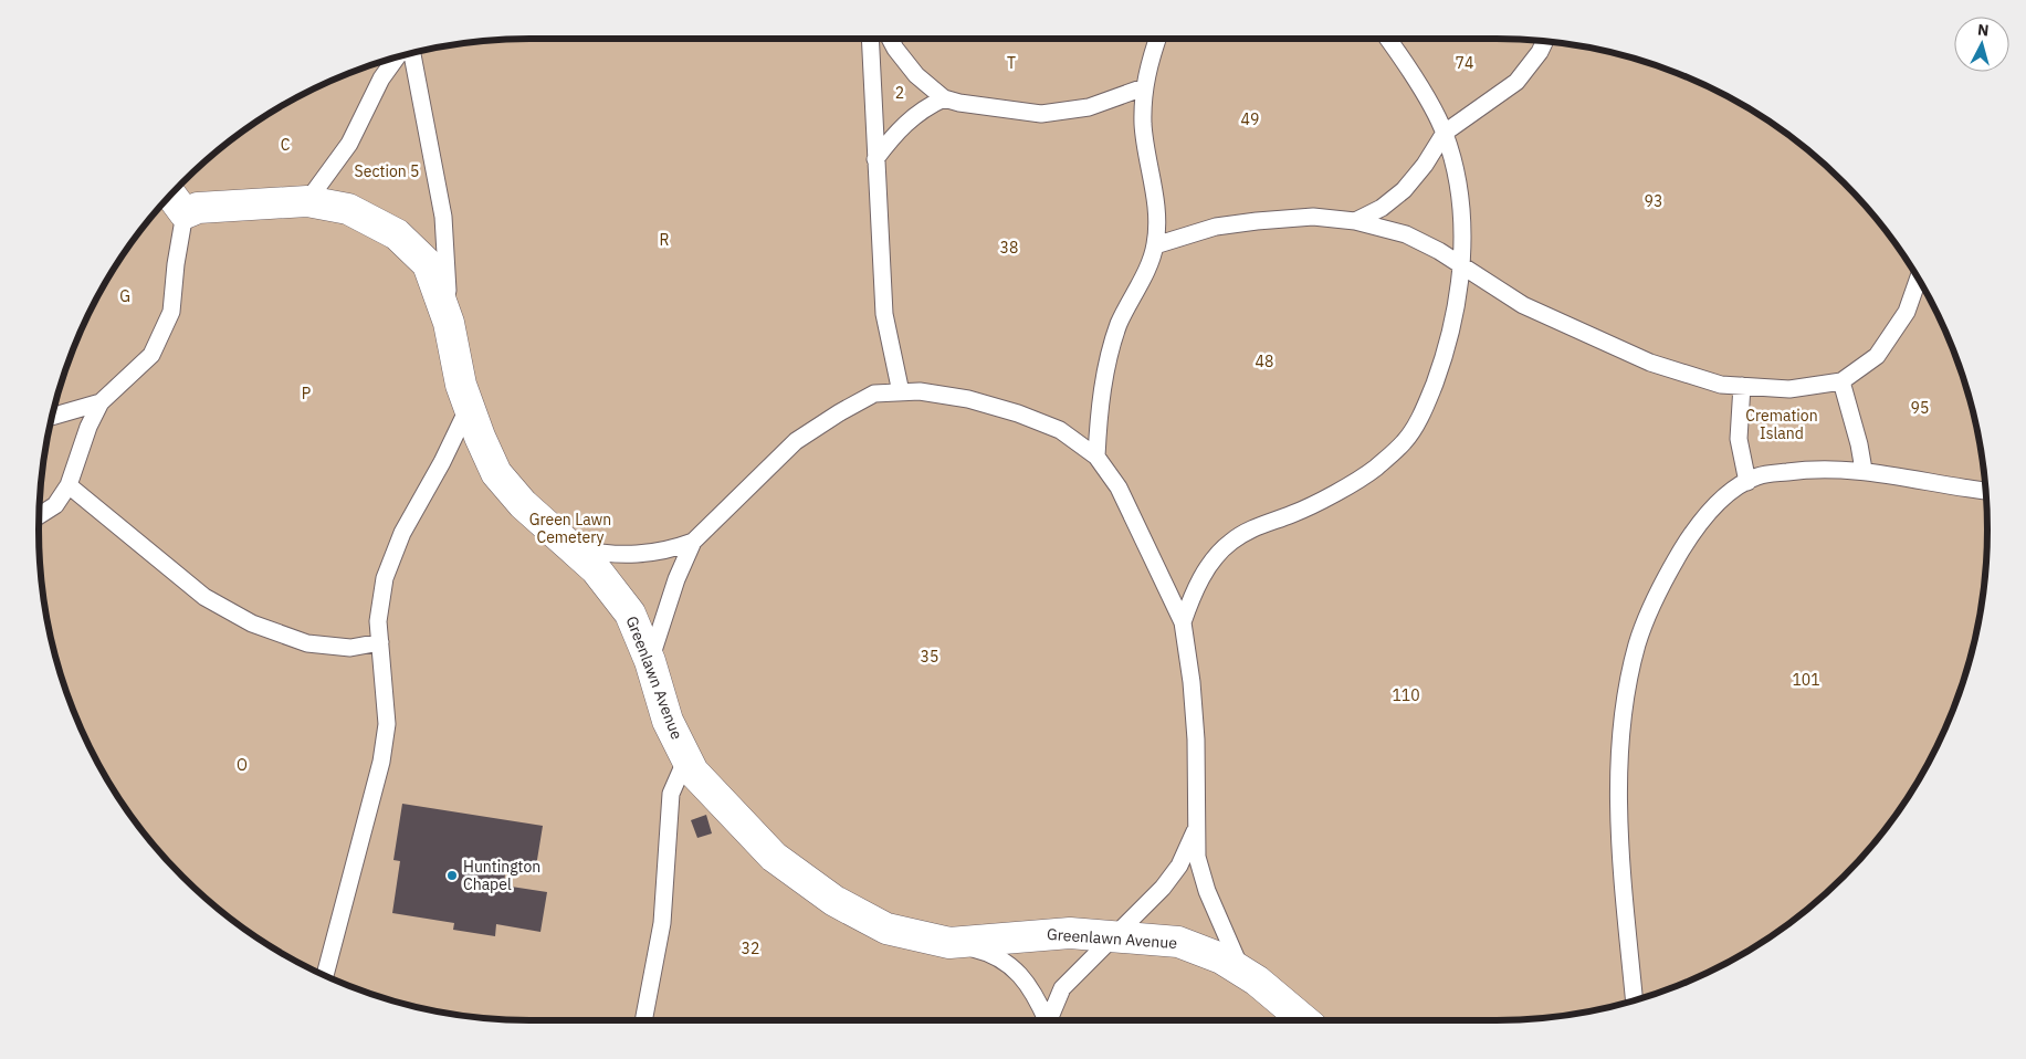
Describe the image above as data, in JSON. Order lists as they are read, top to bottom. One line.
{"streets":{"street":["Greenlawn Avenue"]},"parks":["T","74","2","49","C","Section 5","93","R","38","G","48","P","95","Cremation Island","Green Lawn Cemetery","35","101","110","O","32"],"places":["Huntington Chapel"],"north":"top"}
